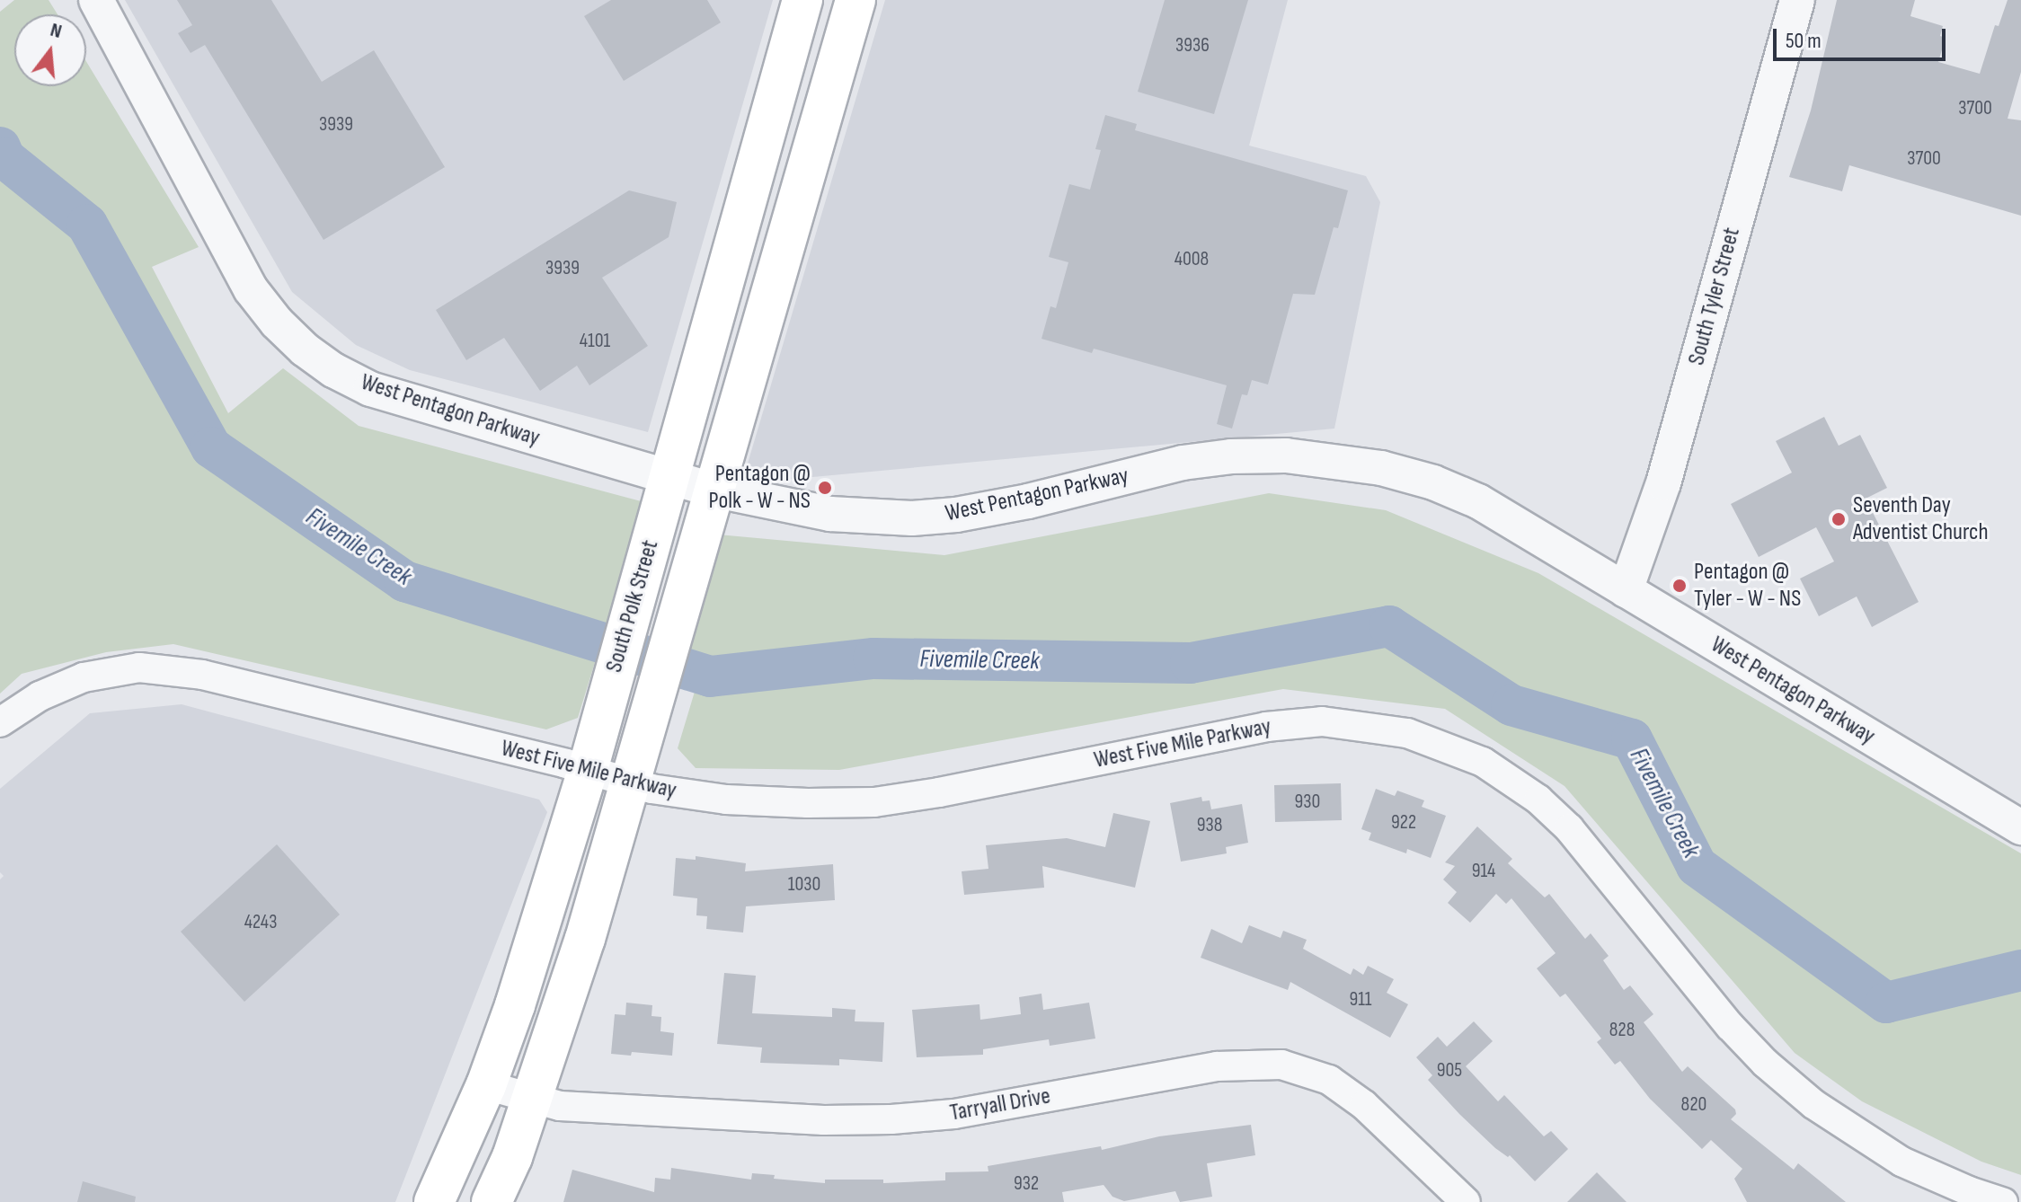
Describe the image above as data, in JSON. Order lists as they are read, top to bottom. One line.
{"streets":{"main road":["South Polk Street"],"street":["South Tyler Street","West Pentagon Parkway","West Five Mile Parkway","Tarryall Drive"]},"crossings":[["South Tyler Street","West Pentagon Parkway"],["West Pentagon Parkway","South Polk Street"],["South Polk Street","West Five Mile Parkway"],["South Polk Street","Tarryall Drive"]],"water":["Fivemile Creek"],"places":["Pentagon @ Polk - W - NS","Seventh Day Adventist Church","Pentagon @ Tyler - W - NS"],"house_numbers":["3936","3700","3939","3700","4008","3939","4101","930","922","938","914","1030","4243","911","828","905","820","932"],"scale_bar":"50 m","north":"top"}
